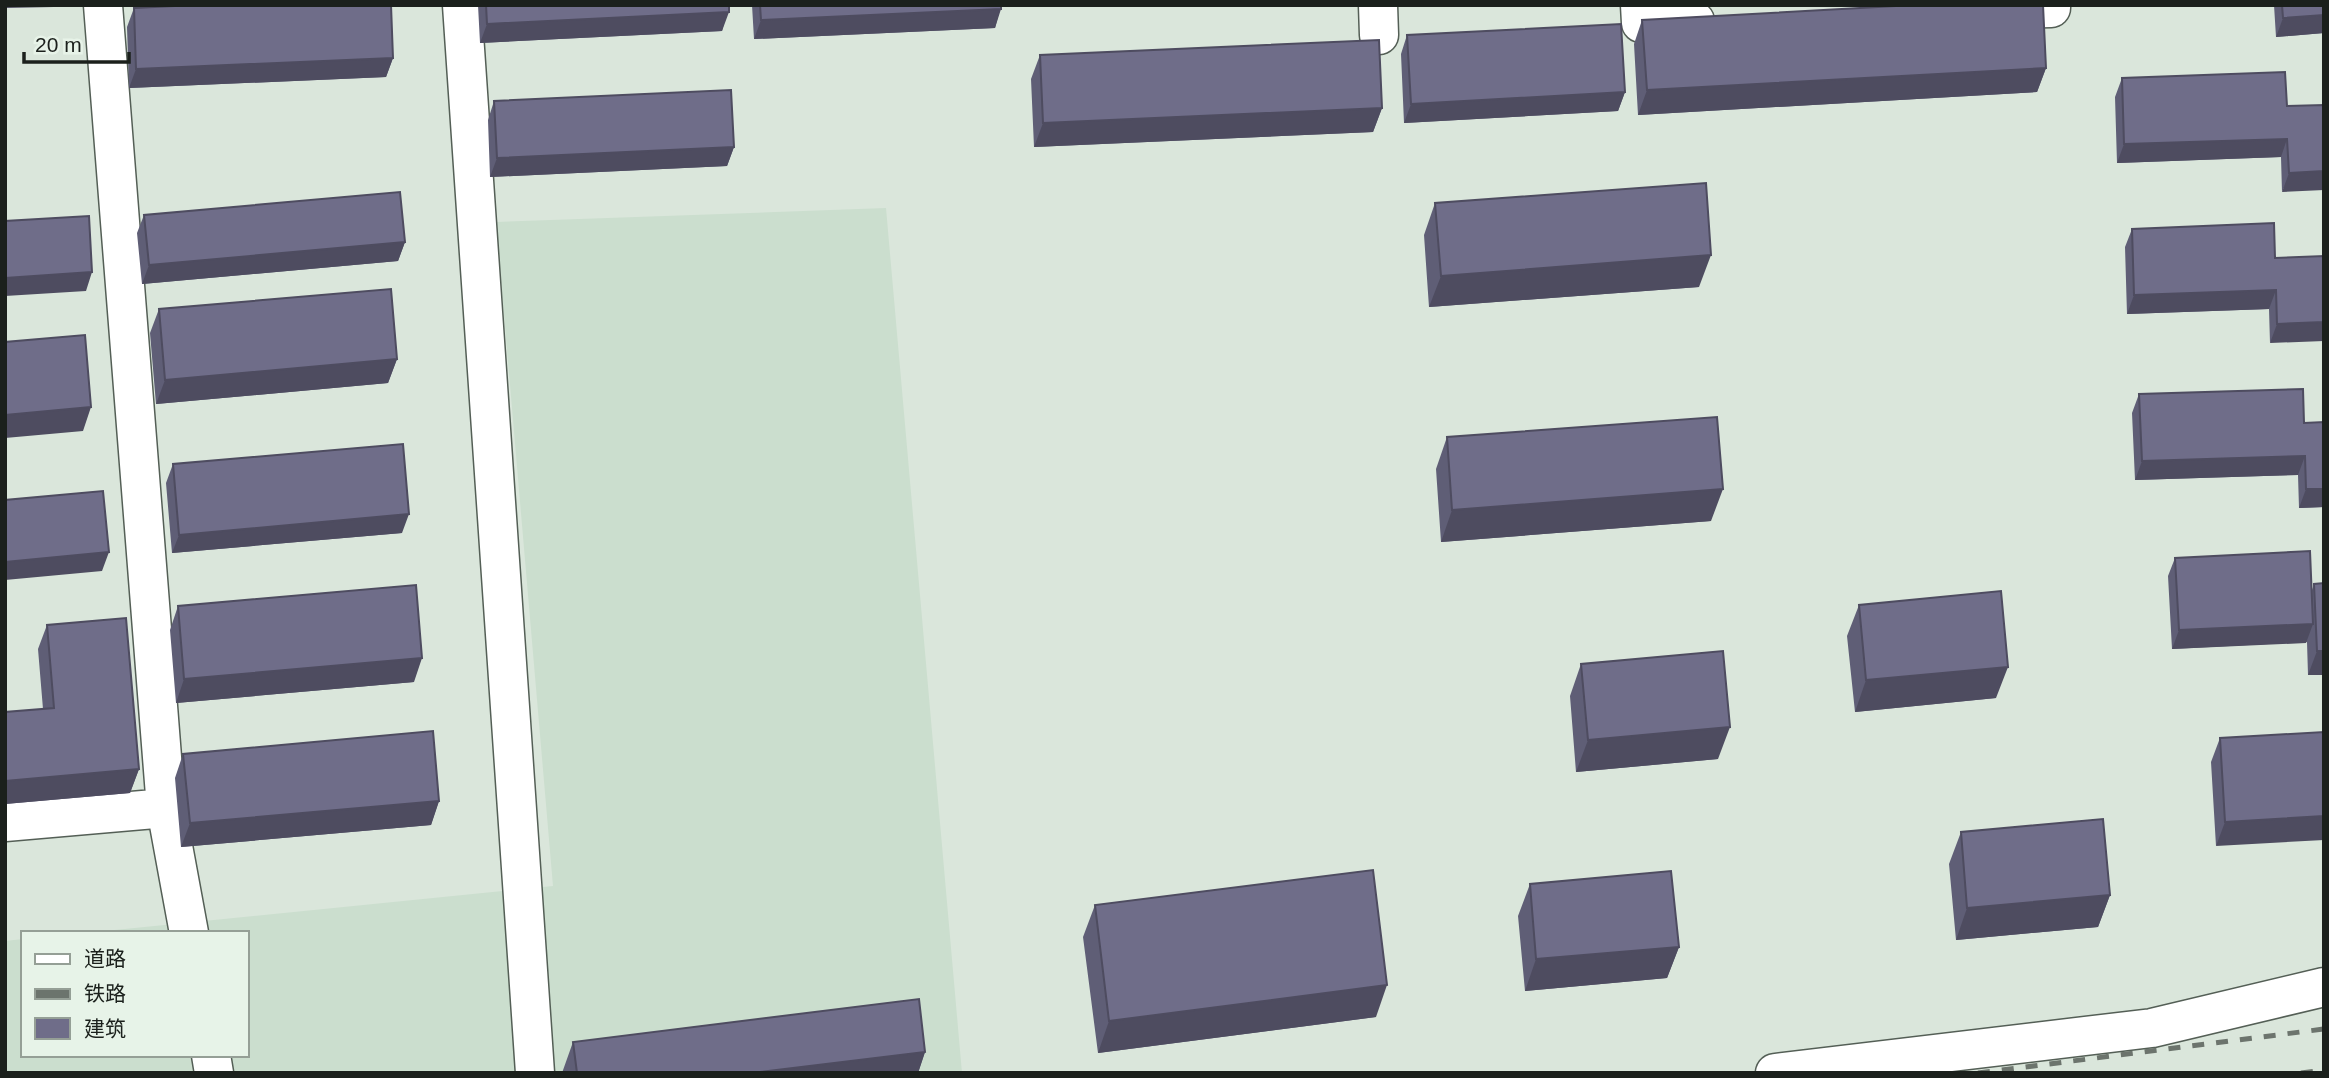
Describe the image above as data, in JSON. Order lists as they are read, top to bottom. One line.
{"legend":["道路","铁路","建筑"],"scale_bar":"20 m"}
